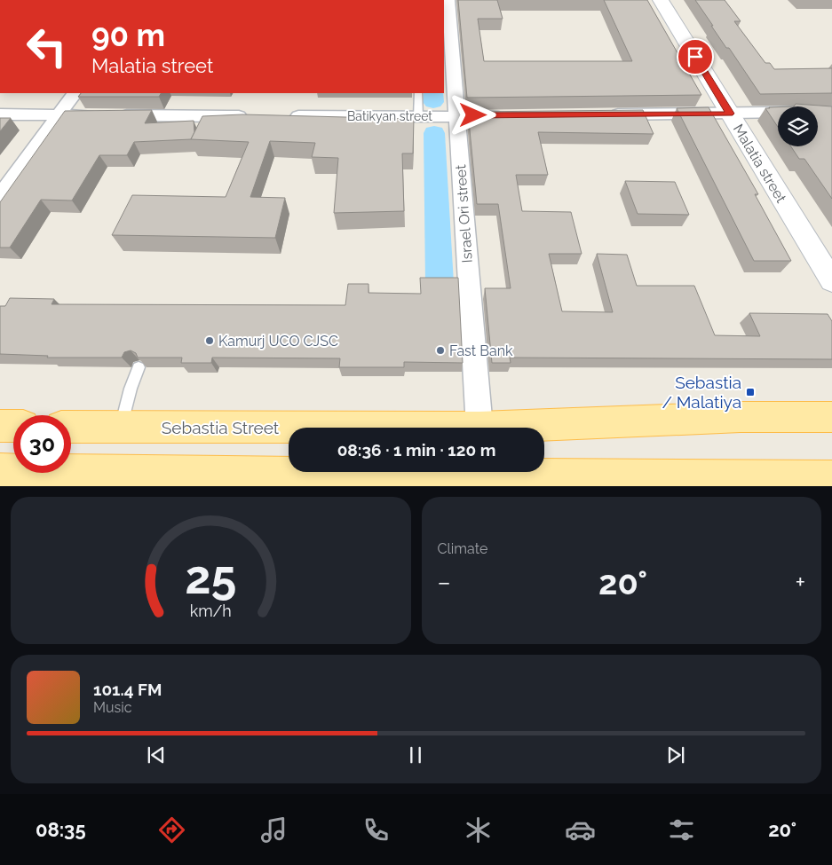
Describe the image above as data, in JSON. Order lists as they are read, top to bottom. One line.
{"streets":{"main road":["Sebastia Street"],"street":["Batikyan street","Malatia street","Israel Ori street"]},"crossings":[["Batikyan street","Israel Ori street"],["Israel Ori street","Sebastia Street"]],"places":{"other":["Kamurj UCO CJSC","Fast Bank"],"transit":["Sebastia / Malatiya"]},"page":{"turn":["90 m","Malatia street"],"limit":"30","trip":"08:36 · 1 min · 120 m","tile":"Climate","heat":["−","20°","+"],"song":["101.4 FM","Music"],"tabs":["08:35","20°"],"gauge":["25","km/h"]}}
